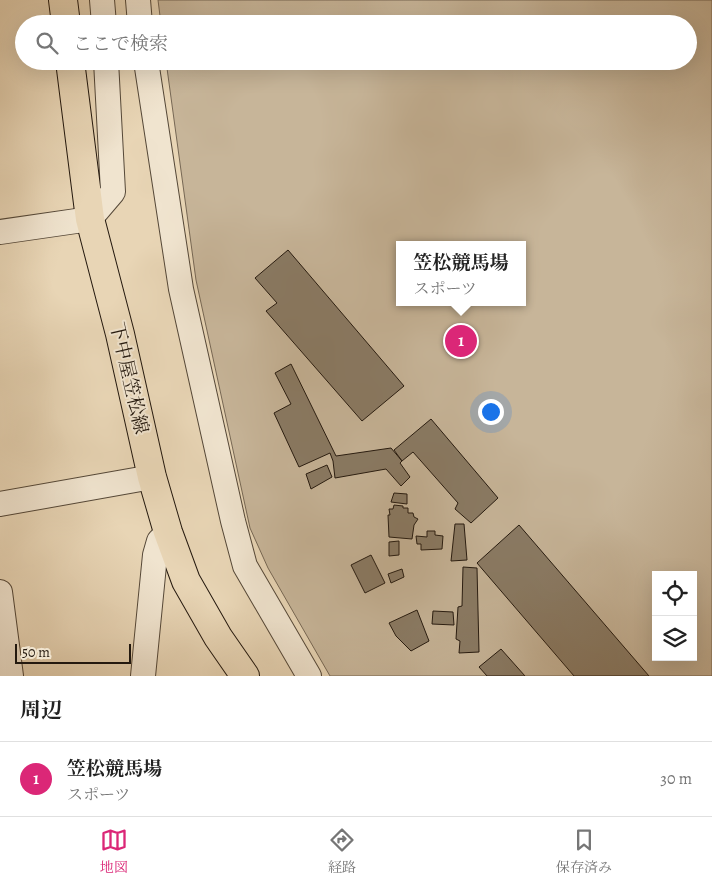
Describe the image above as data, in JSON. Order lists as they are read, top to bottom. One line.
{"streets":{"main road":["下中屋笠松線"]},"scale_bar":"50 m","page":{"search":"ここで検索","popup":["笠松競馬場","スポーツ"],"pins":"1","scale":"50 m","heading":"周辺","list":[{"mark":"1","name":"笠松競馬場","note":"スポーツ","value":"30 m"}],"nav":["地図","経路","保存済み"]}}
